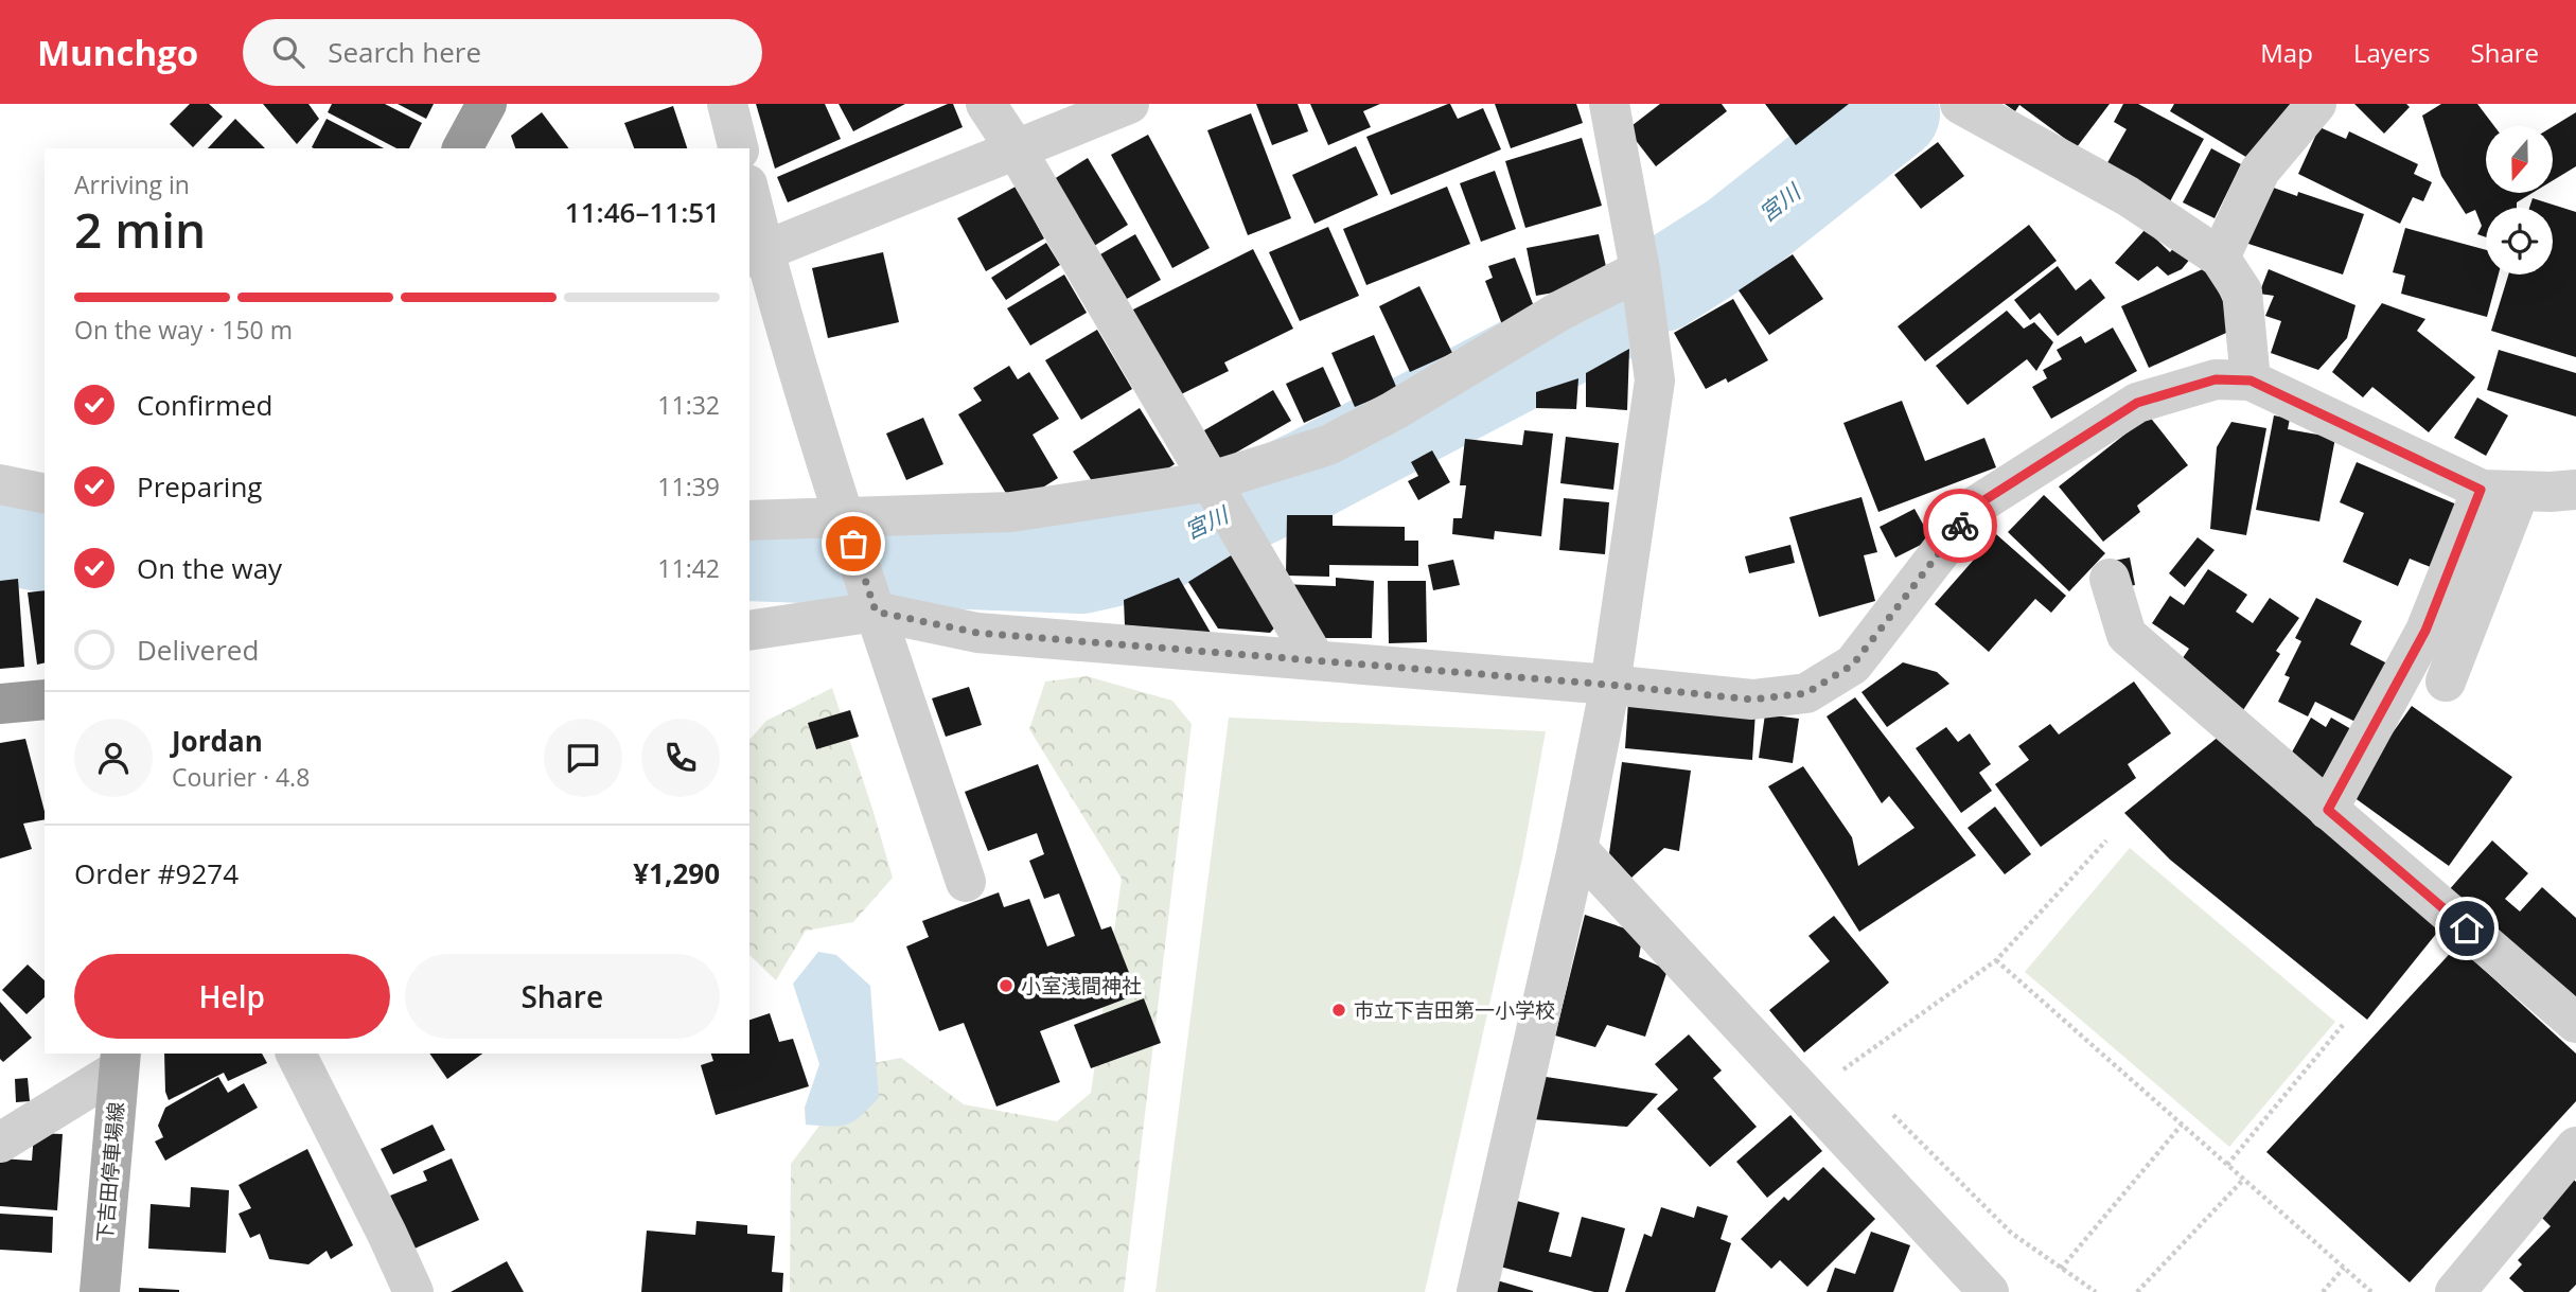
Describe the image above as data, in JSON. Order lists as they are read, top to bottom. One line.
{"streets":{"main road":["下吉田停車場線"]},"water":["宮川"],"places":["小室浅間神社","市立下吉田第一小学校"],"north":"bottom","page":{"header":"Munchgo","search":"Search here","nav":["Map","Layers","Share"],"heading":["2 min","Arriving in","11:46–11:51"],"panel":["Jordan","Courier · 4.8","Order #9274","¥1,290"],"bar":"On the way · 150 m","list":[["Confirmed","11:32"],["Preparing","11:39"],["On the way","11:42"],"Delivered"],"buttons":["Help","Share"]}}
